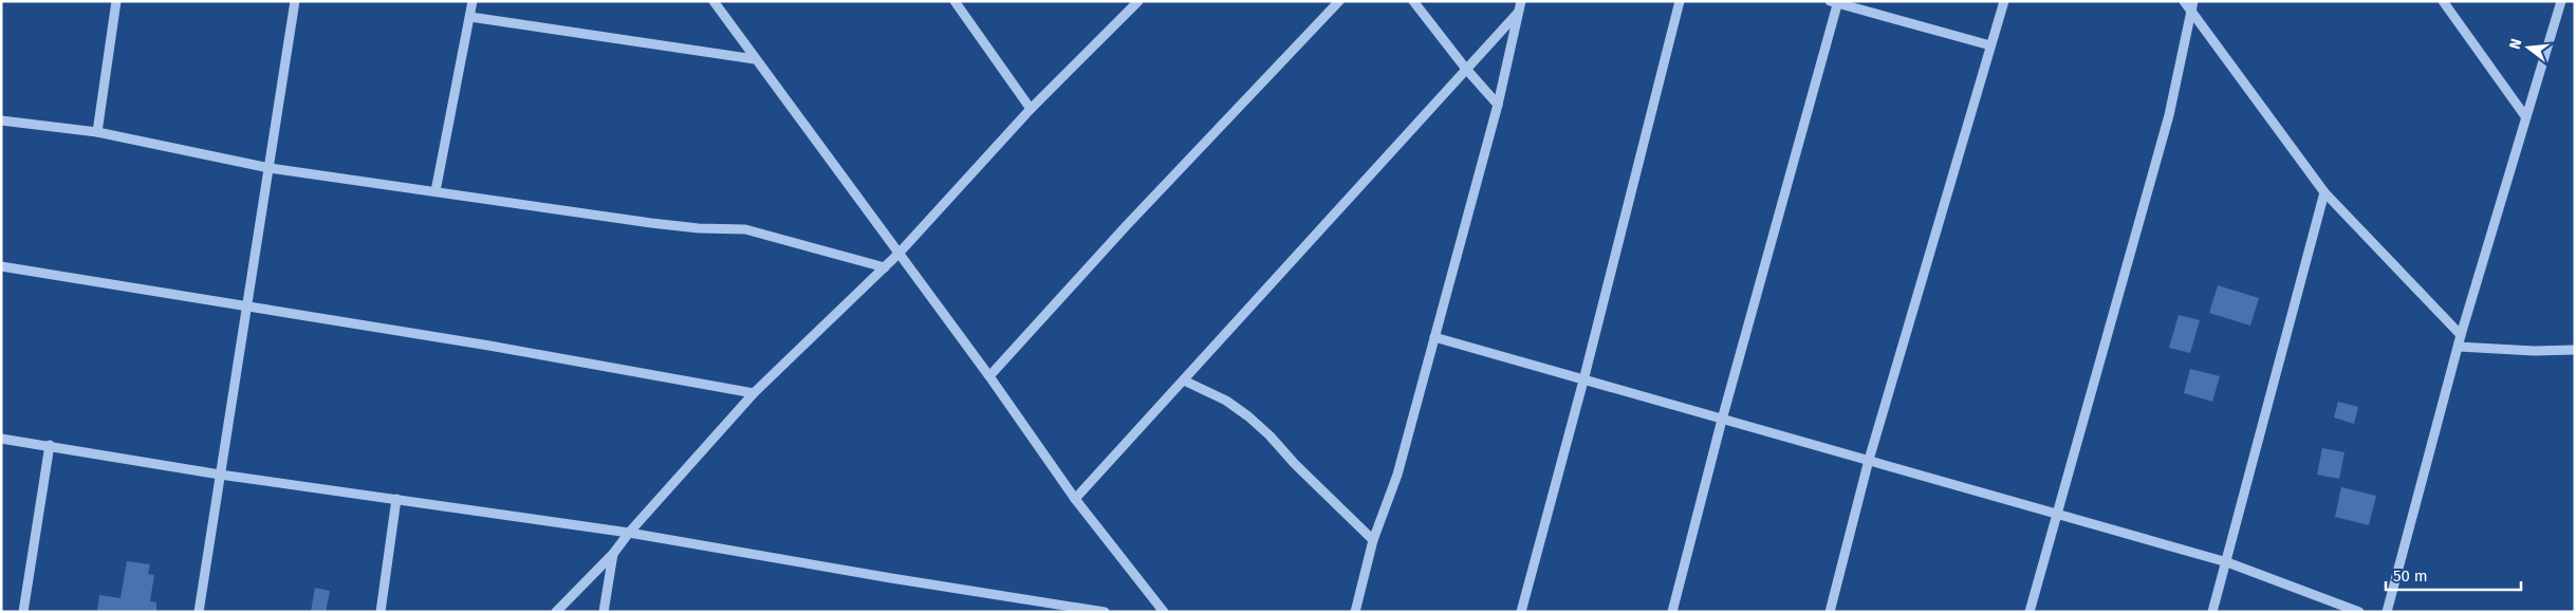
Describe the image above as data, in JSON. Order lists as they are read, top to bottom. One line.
{"scale_bar":"50 m","north":"left"}
